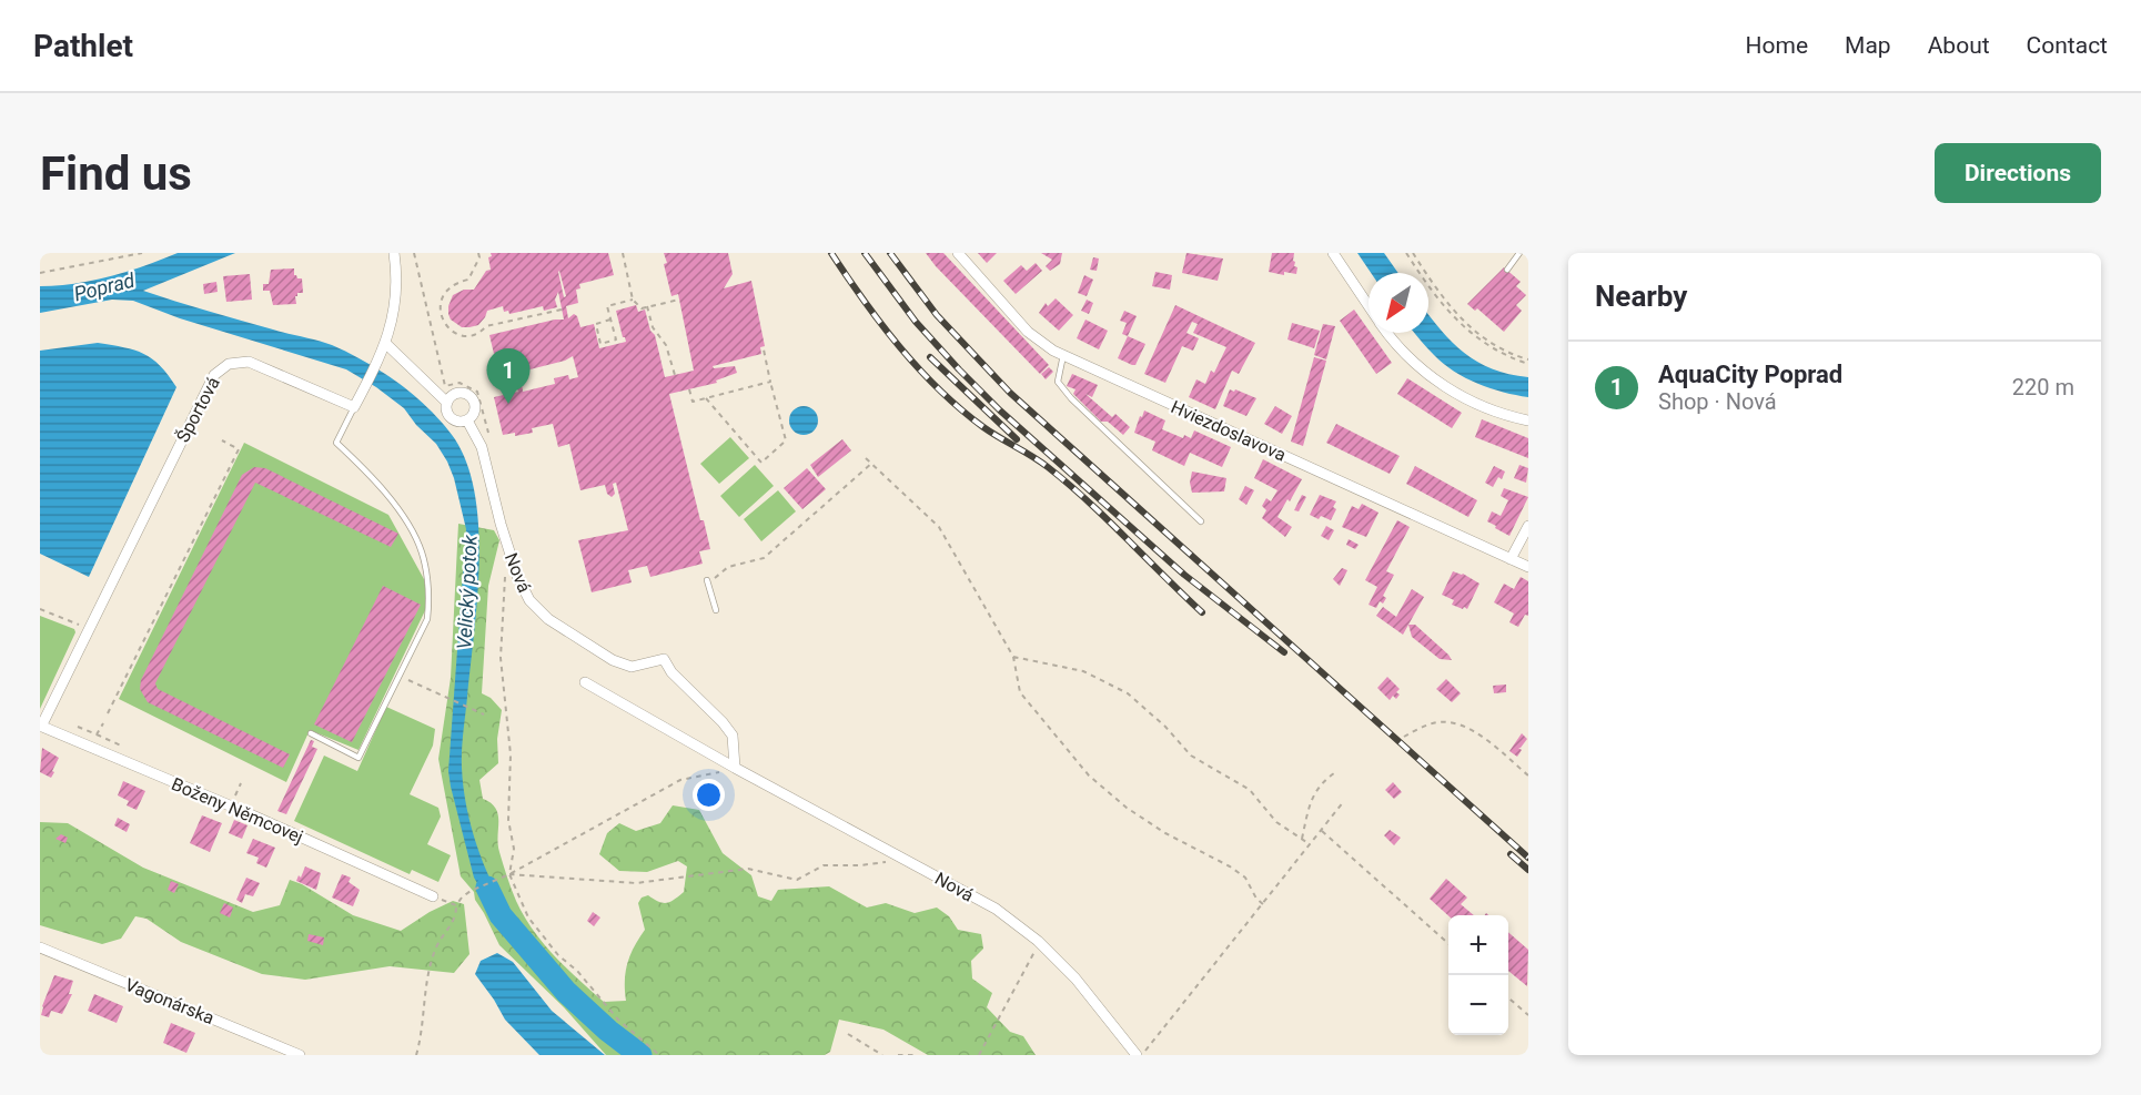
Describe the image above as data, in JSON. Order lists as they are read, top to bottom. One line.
{"streets":{"street":["Športová","Hviezdoslavova","Nová","Boženy Němcovej","Vagonárska"]},"crossings":[["Športová","Boženy Němcovej"]],"water":["Poprad","Velický potok"],"north":"bottom left","page":{"header":"Pathlet","nav":["Home","Map","About","Contact"],"buttons":"Directions","title":"Find us","heading":"Nearby","list":[{"mark":"1","name":"AquaCity Poprad","note":"Shop · Nová","value":"220 m"}],"pins":"1","map_buttons":["+","−"]}}
